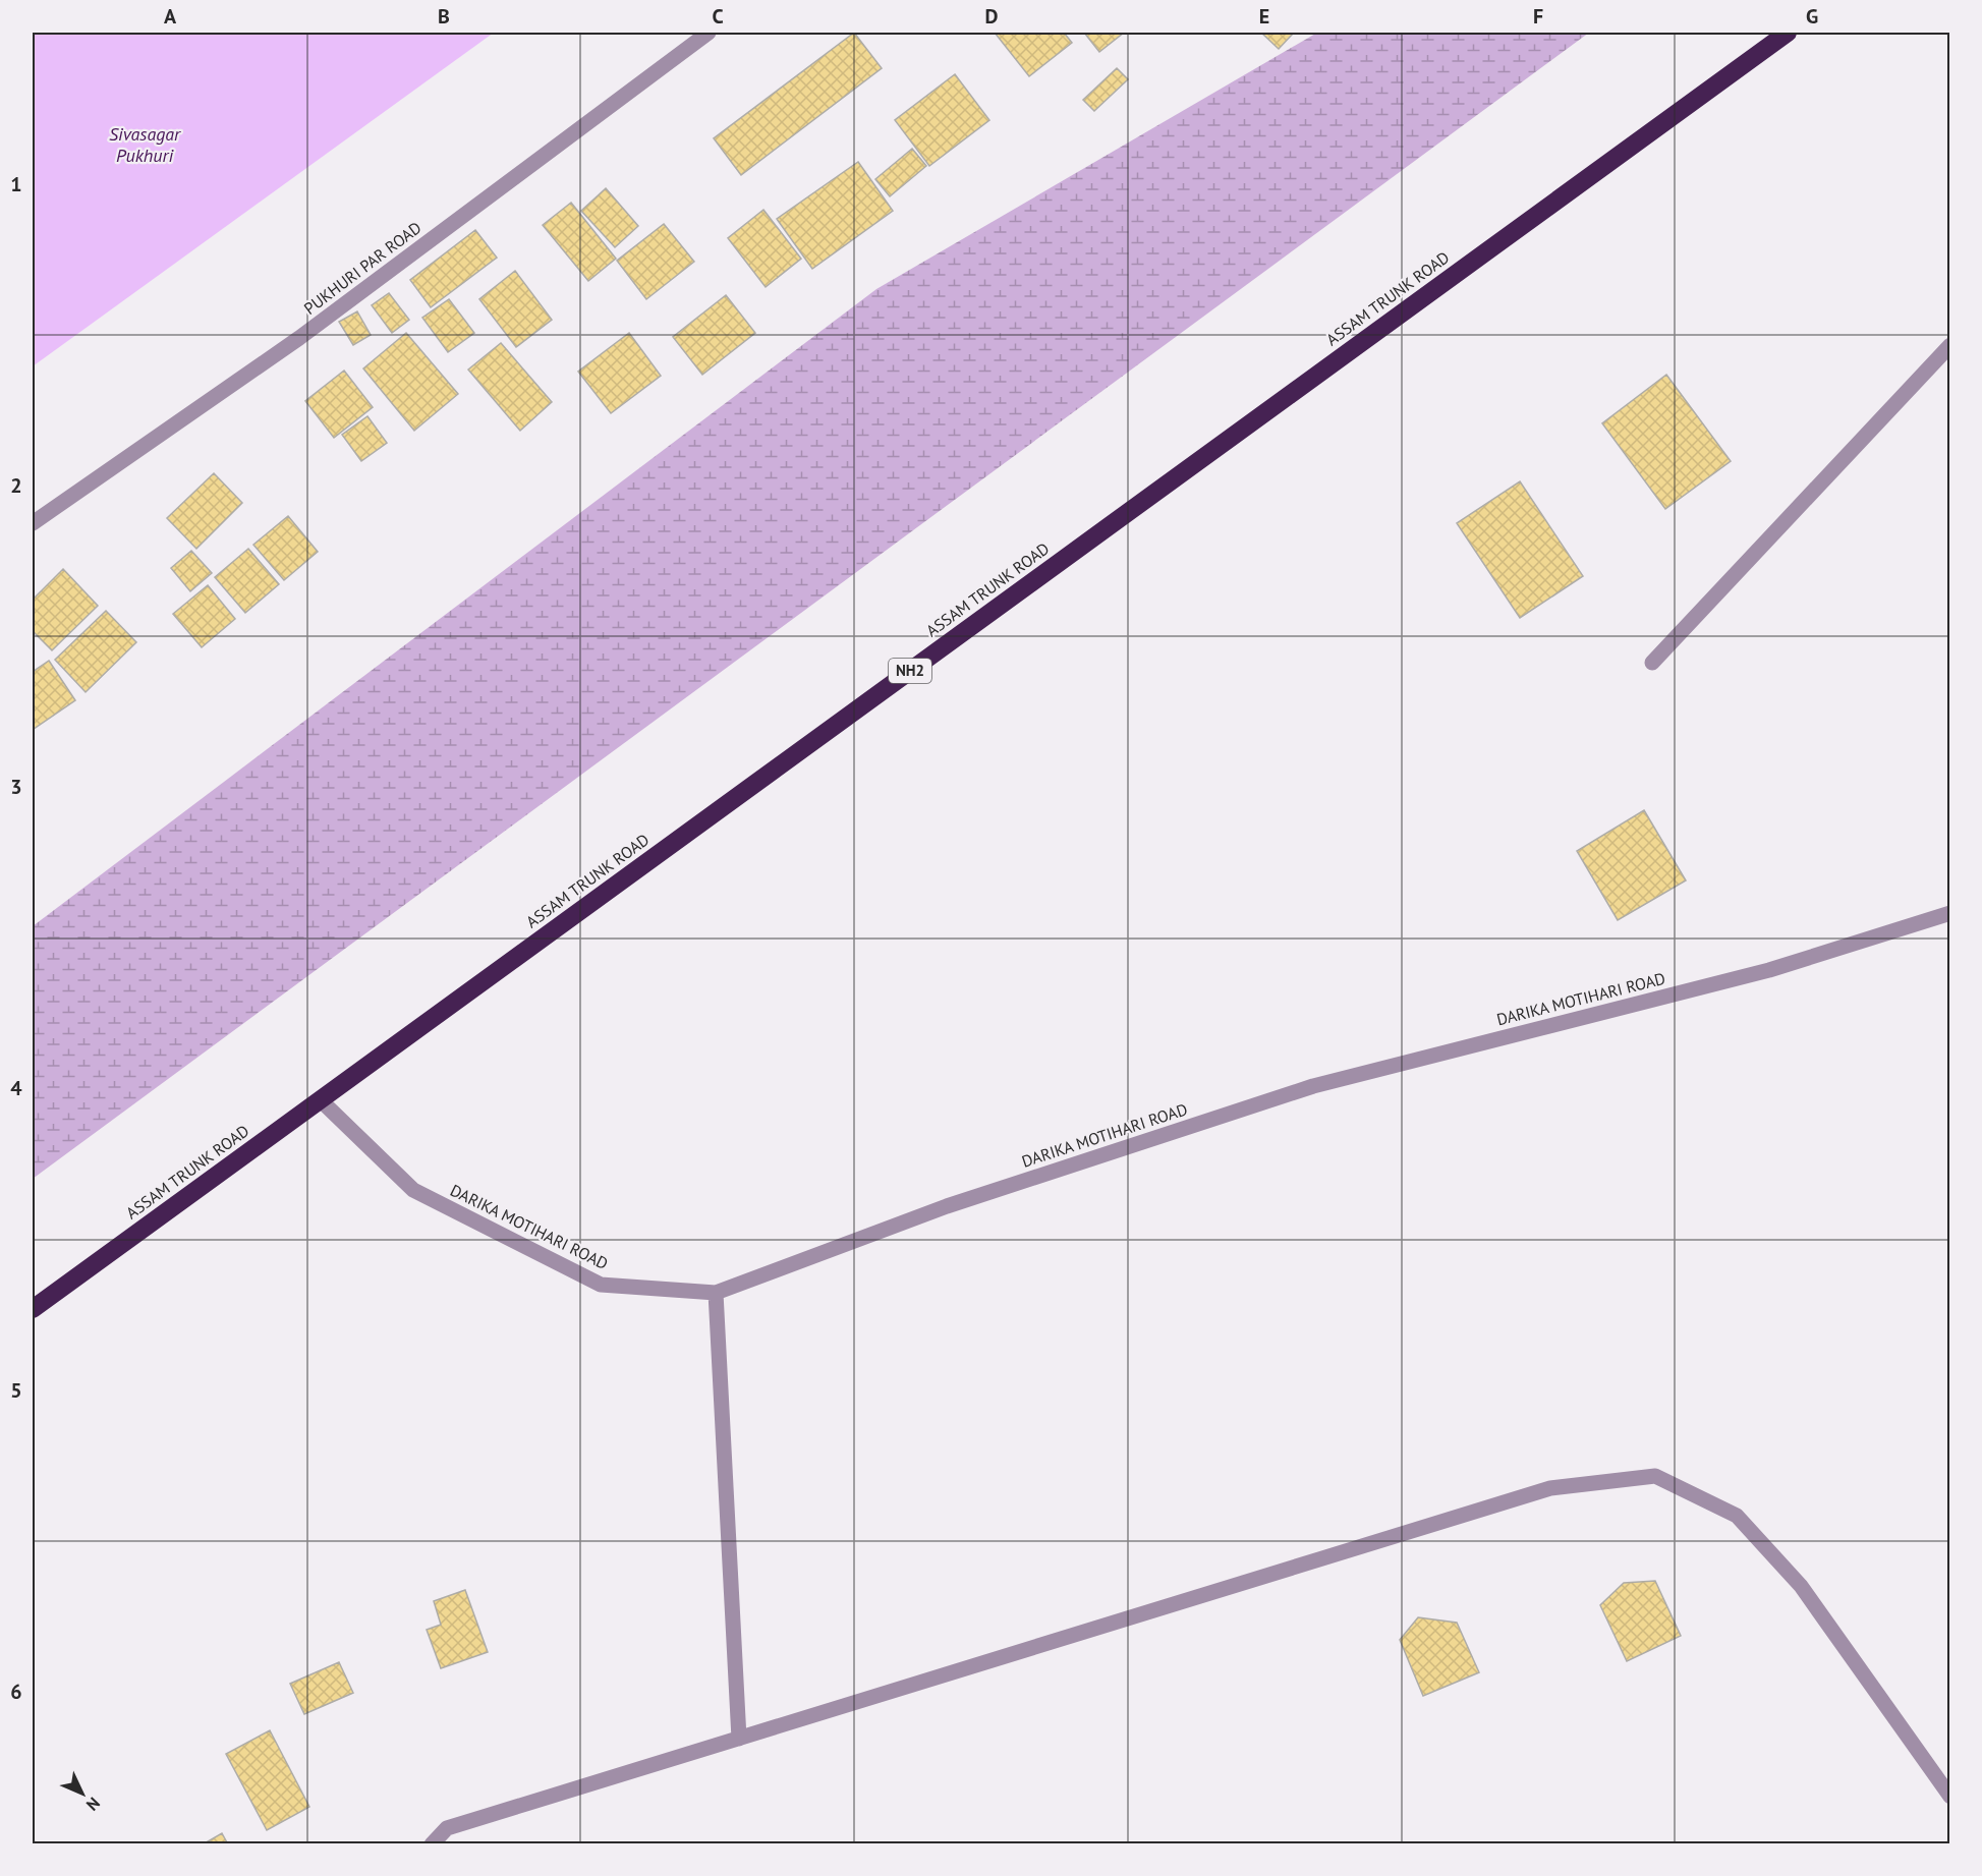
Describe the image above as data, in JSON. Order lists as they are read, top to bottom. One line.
{"streets":{"highway":["ASSAM TRUNK ROAD","NH2"],"street":["PUKHURI PAR ROAD","DARIKA MOTIHARI ROAD"]},"crossings":[["ASSAM TRUNK ROAD","DARIKA MOTIHARI ROAD"]],"water":["Sivasagar Pukhuri"],"north":"bottom right","grid":{"columns":["A","B","C","D","E","F","G"],"rows":["1","2","3","4","5","6"]}}
